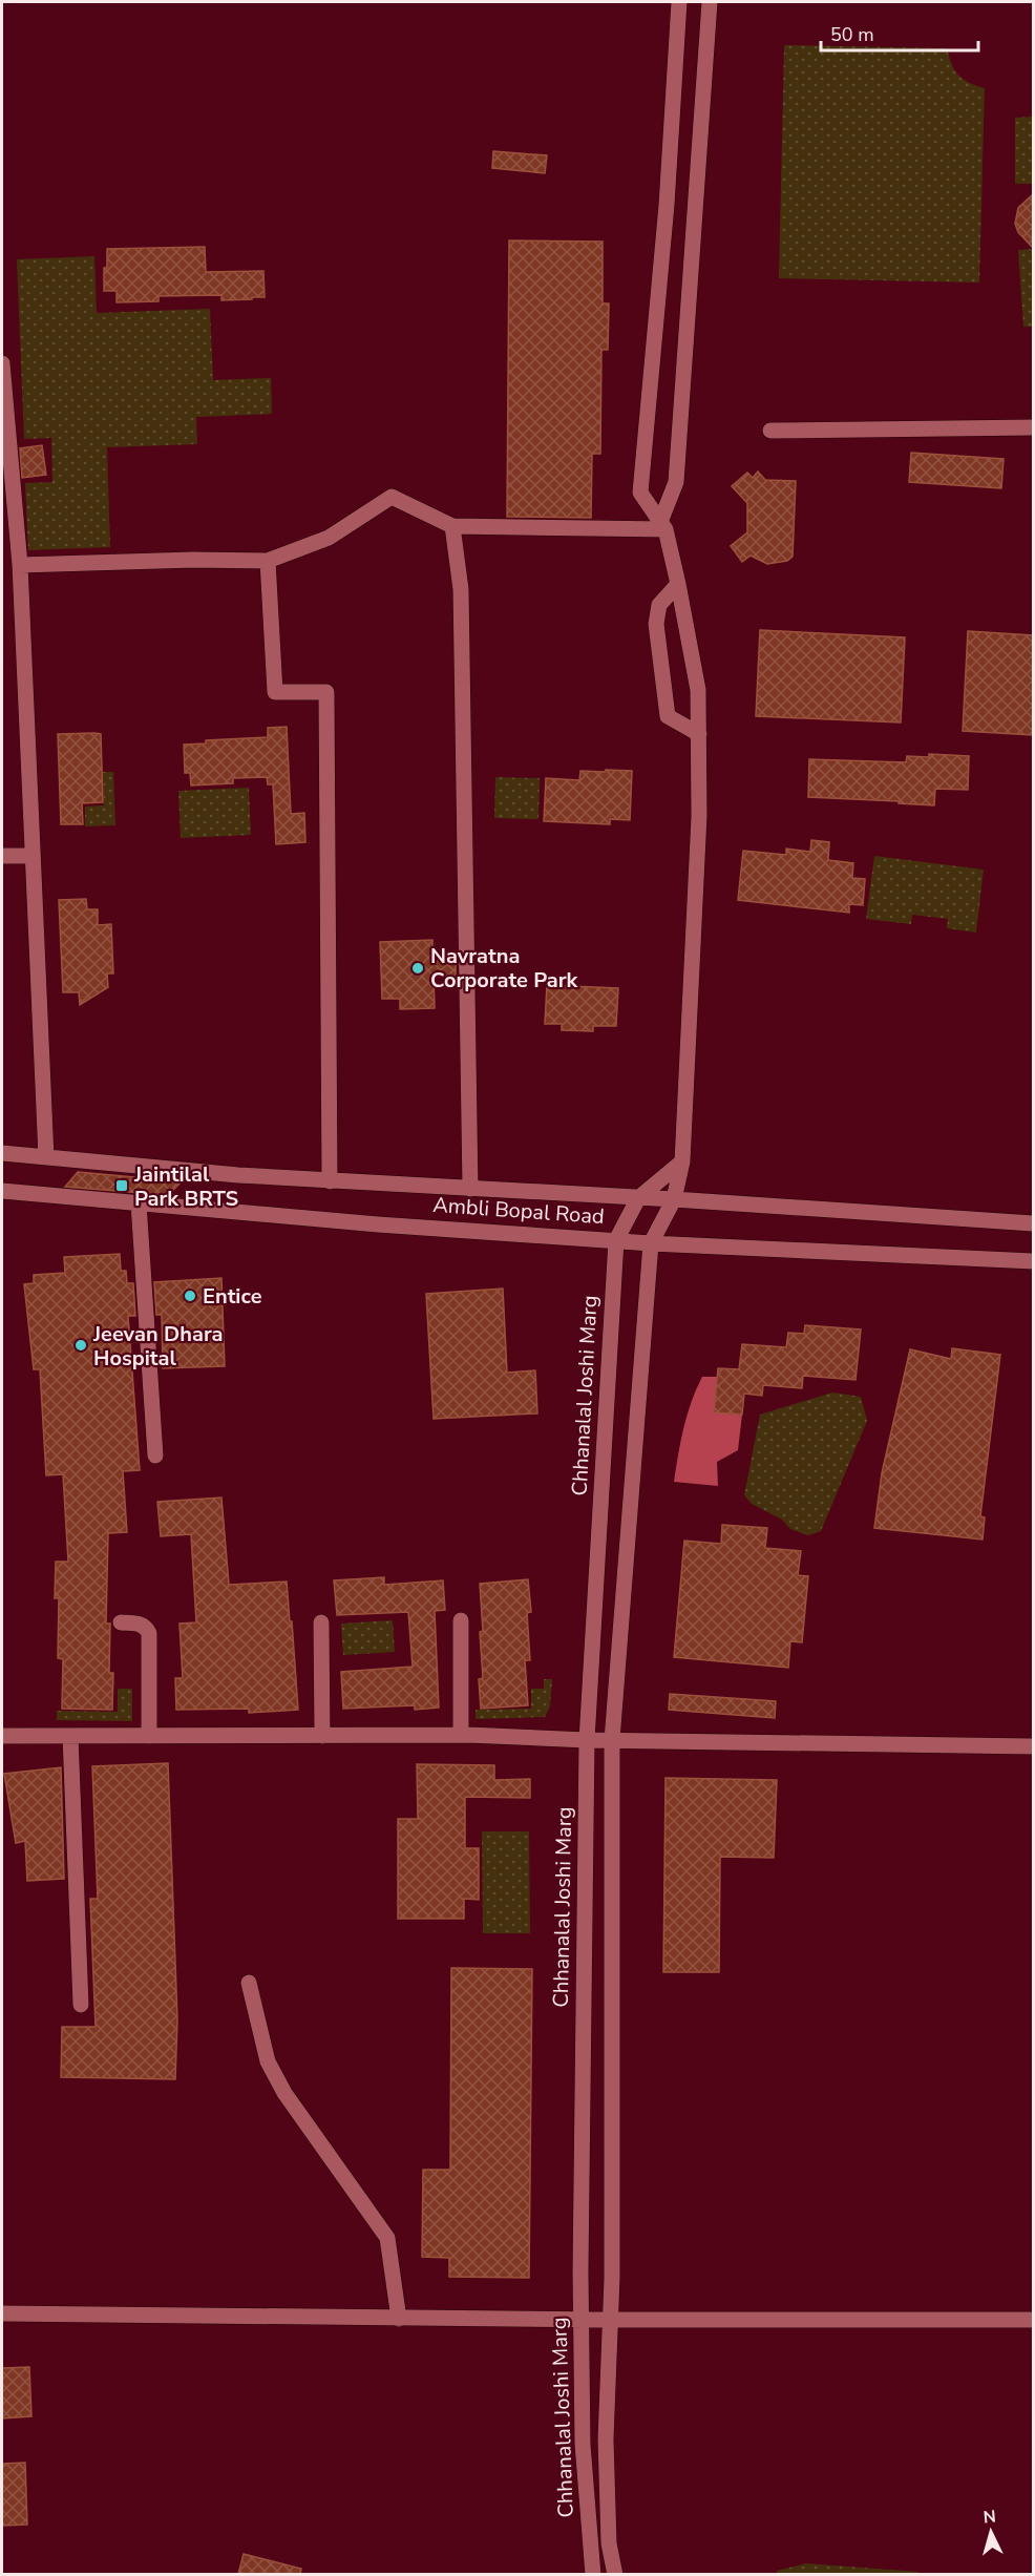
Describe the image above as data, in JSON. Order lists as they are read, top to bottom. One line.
{"streets":{"street":["Ambli Bopal Road","Chhanalal Joshi Marg"]},"crossings":[["Ambli Bopal Road","Chhanalal Joshi Marg"]],"places":{"other":["Navratna Corporate Park","Entice","Jeevan Dhara Hospital"],"transit":["Jaintilal Park BRTS"]},"scale_bar":"50 m","north":"top"}
